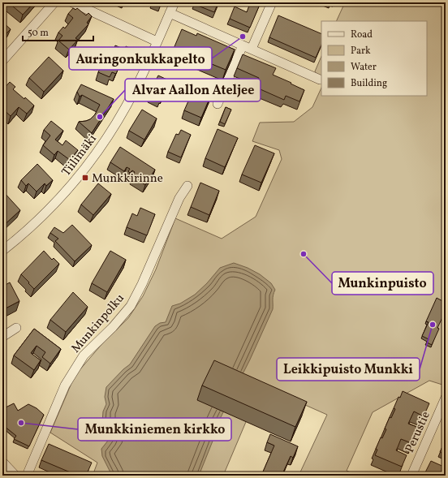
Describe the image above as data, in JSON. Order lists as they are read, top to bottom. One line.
{"streets":{"street":["Tiilimäki","Munkinpolku","Perustie"]},"places":{"other":["Auringonkukkapelto","Alvar Aallon Ateljee","Munkinpuisto","Leikkipuisto Munkki","Munkkiniemen kirkko"],"transit":["Munkkirinne"]},"legend":["Road","Park","Water","Building"],"scale_bar":"50 m"}
